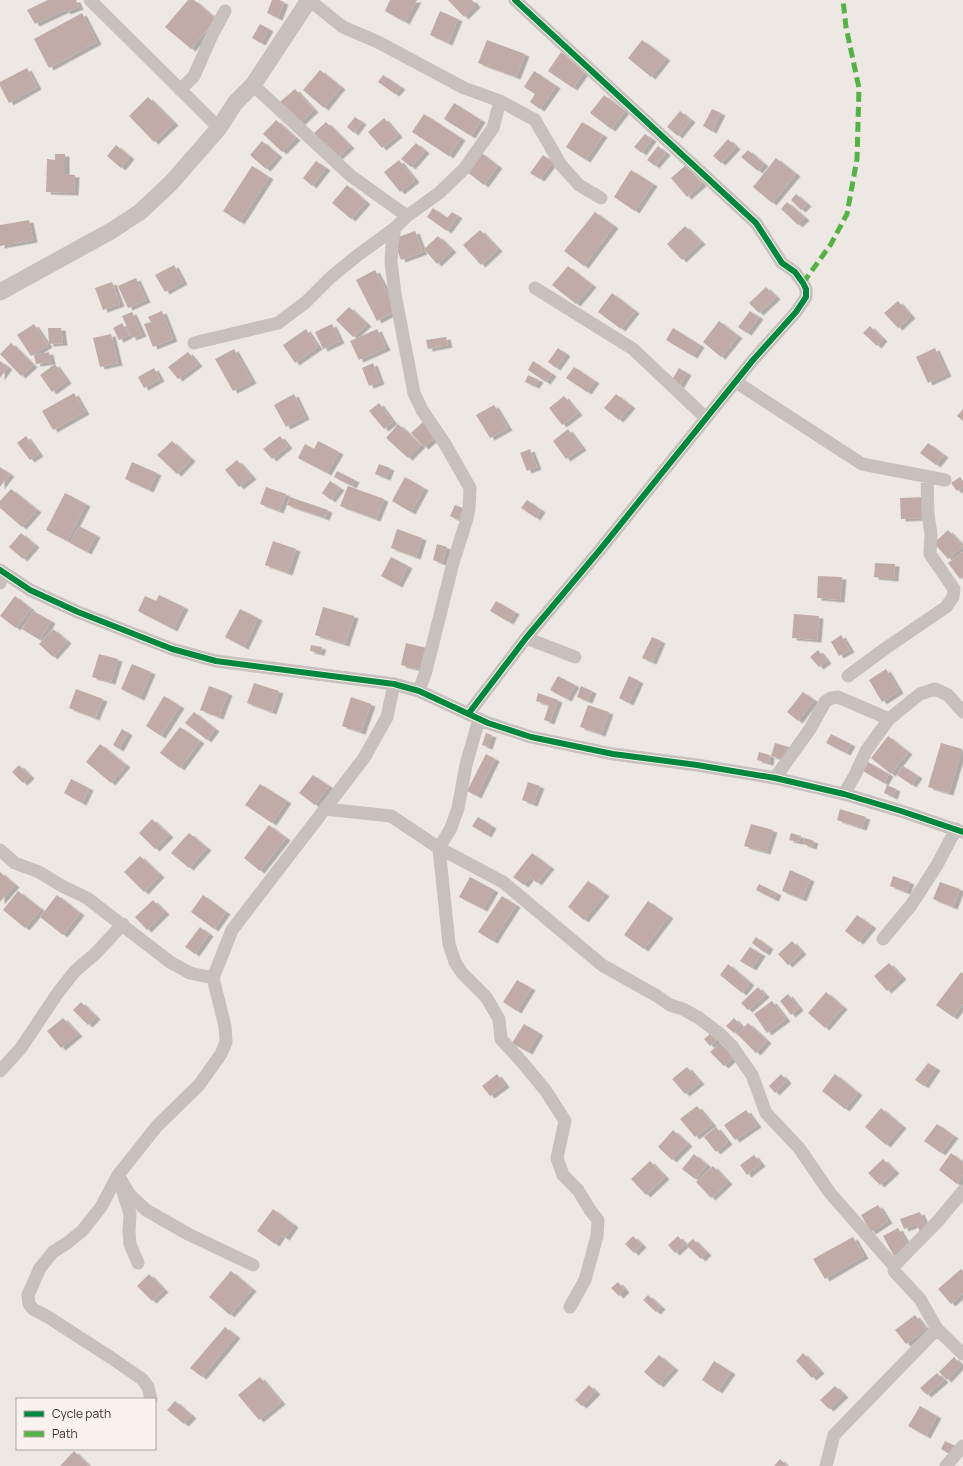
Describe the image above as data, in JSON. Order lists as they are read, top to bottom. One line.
{"legend":["Cycle path","Path"]}
